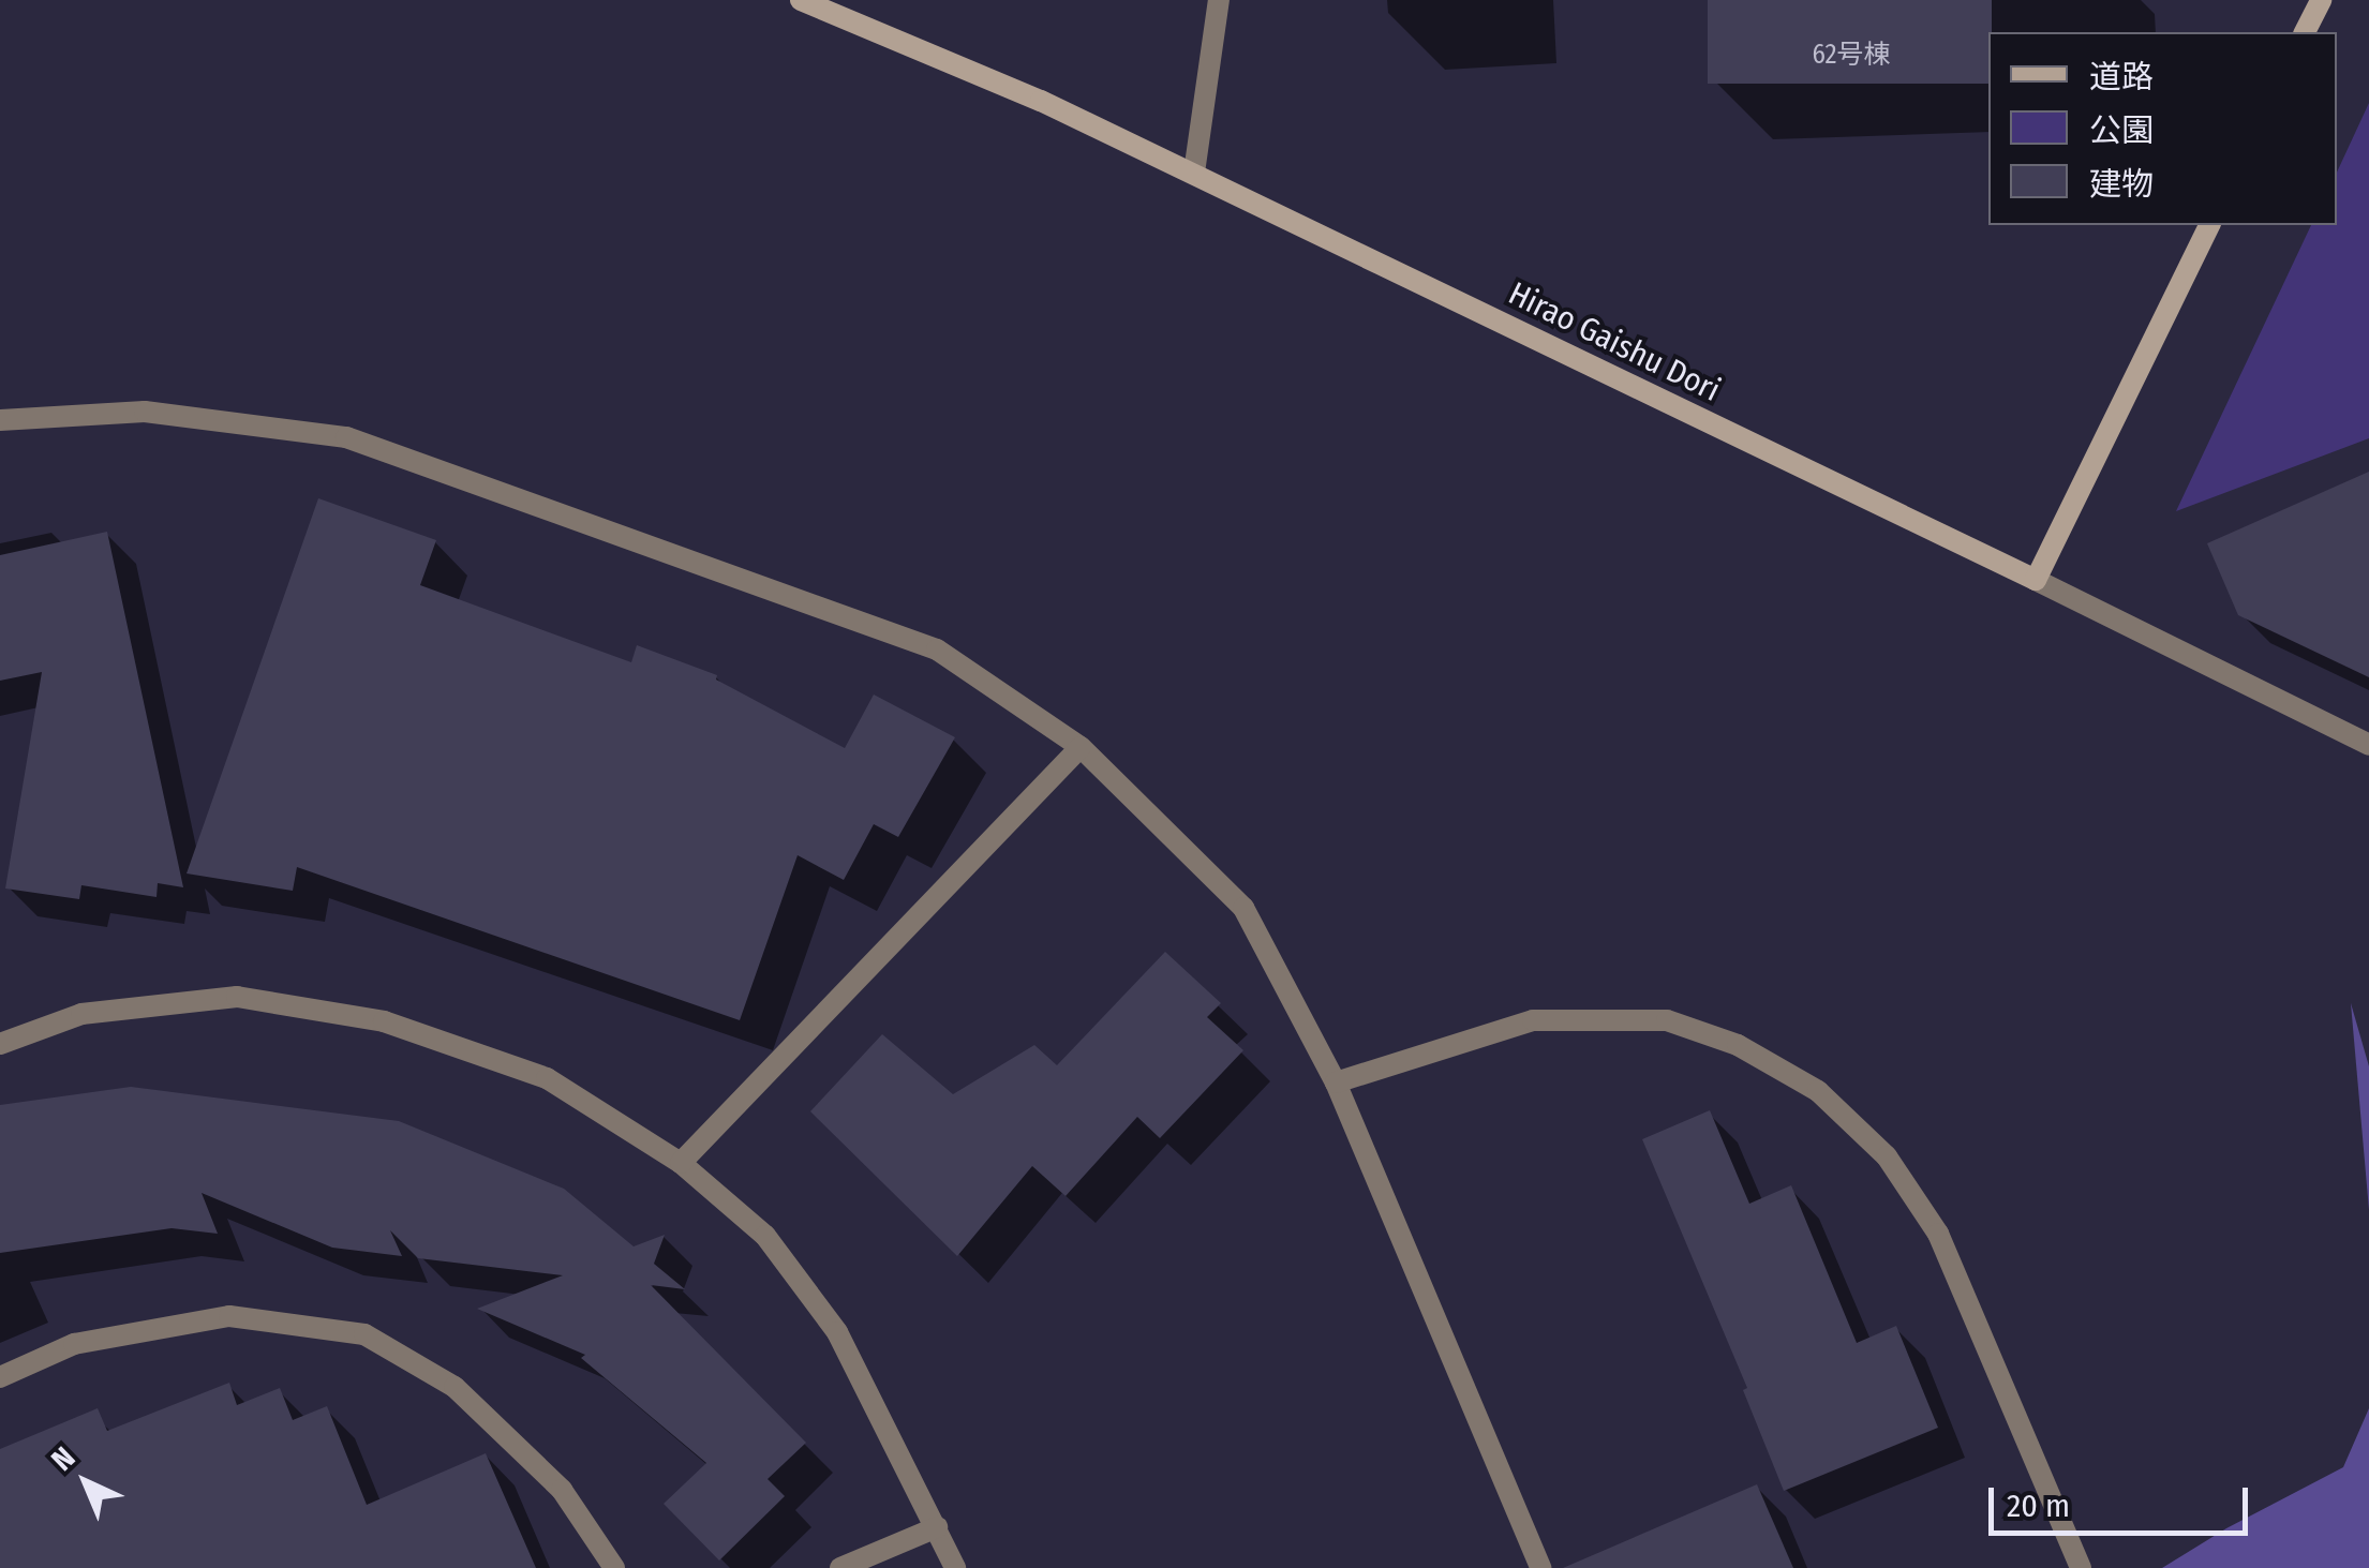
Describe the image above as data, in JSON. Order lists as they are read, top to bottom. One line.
{"streets":{"street":["Hirao Gaishu Dori"]},"house_numbers":["62号棟"],"legend":["道路","公園","建物"],"scale_bar":"20 m","north":"top left"}
